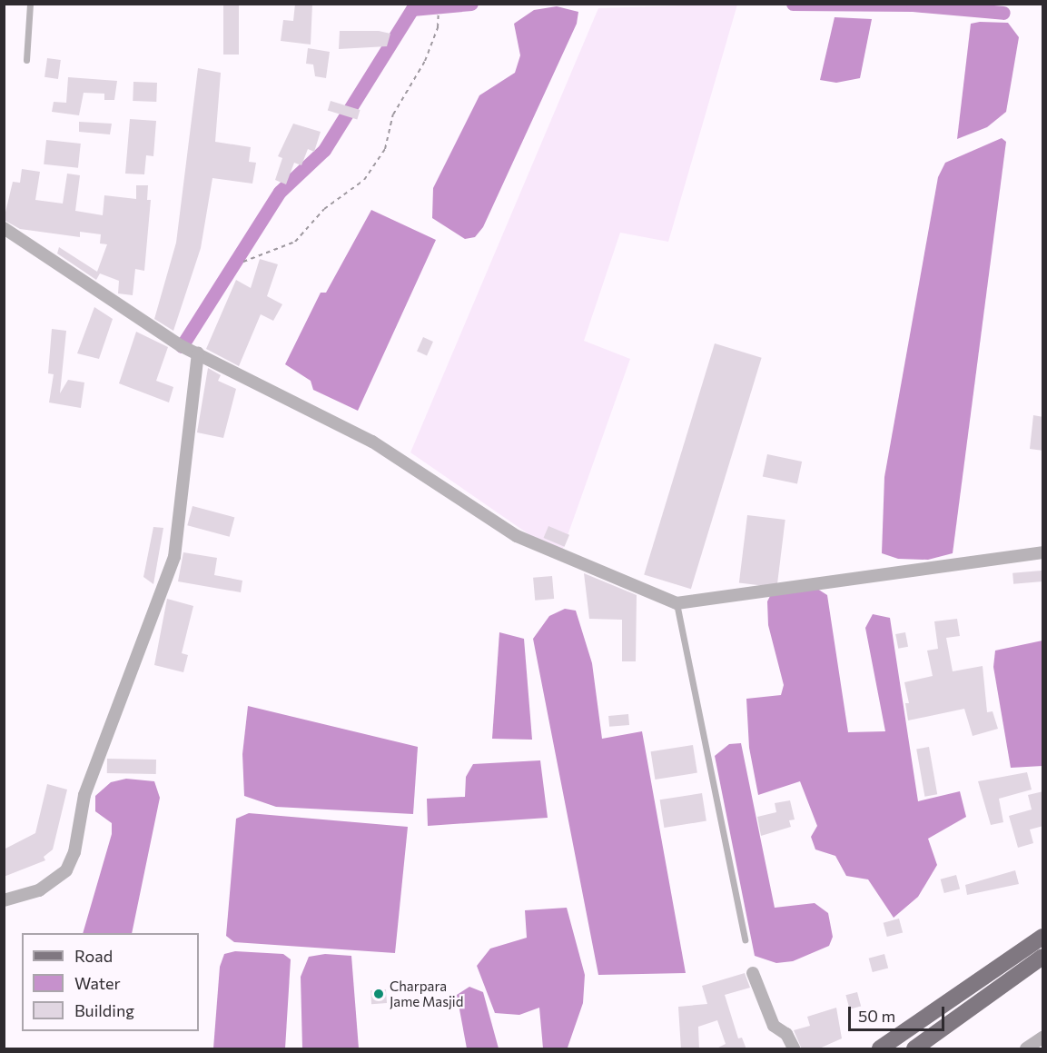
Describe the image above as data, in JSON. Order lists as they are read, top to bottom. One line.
{"places":["Charpara Jame Masjid"],"legend":["Road","Water","Building"],"scale_bar":"50 m"}
